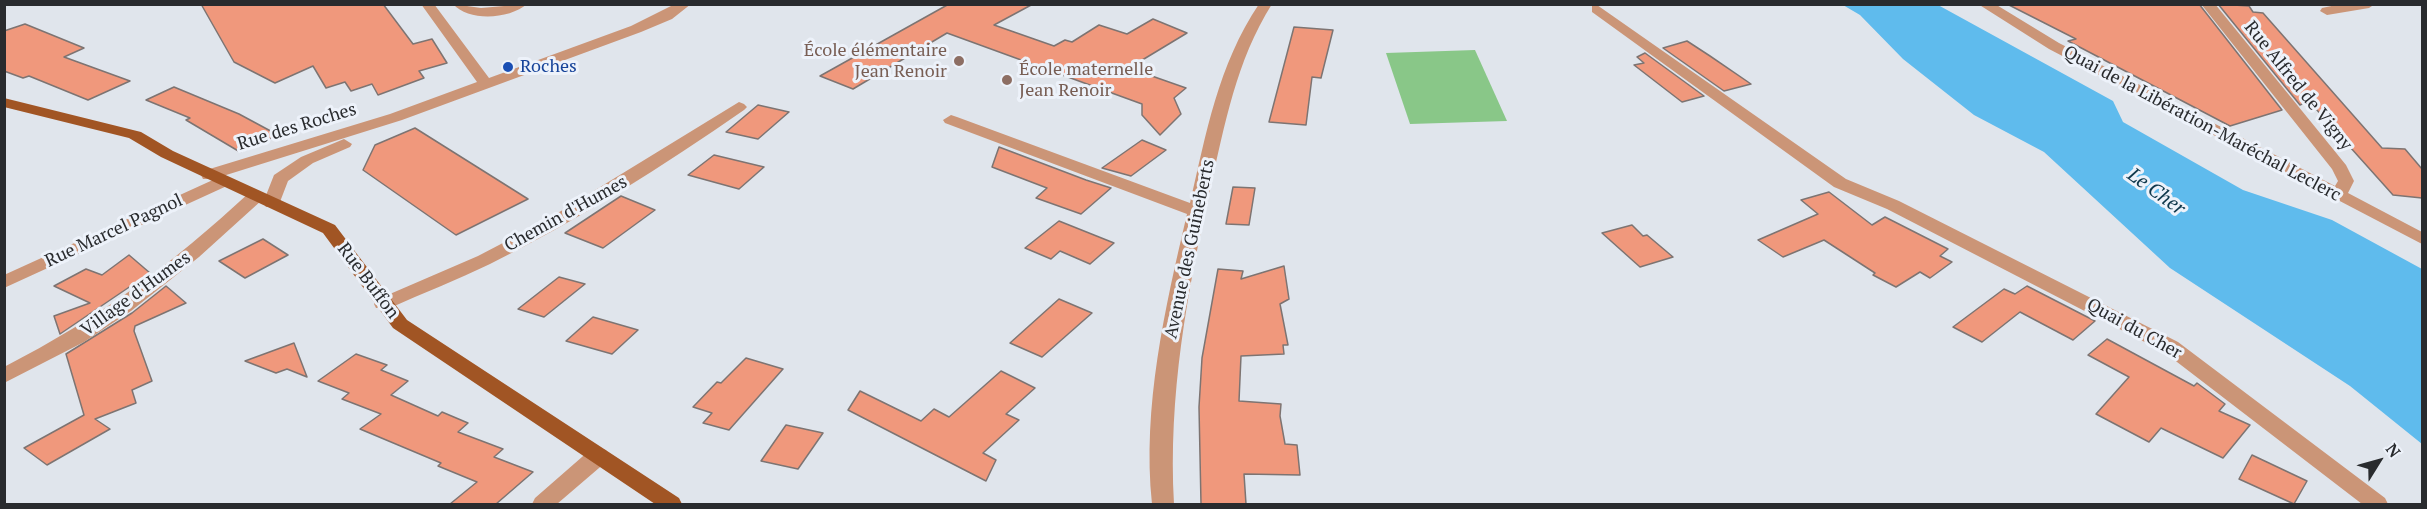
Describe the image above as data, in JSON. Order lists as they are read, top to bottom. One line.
{"streets":{"main road":["Rue Buffon"],"street":["Rue Alfred de Vigny","Quai de la Libération-Maréchal Leclerc","Rue des Roches","Chemin d'Humes","Rue Marcel Pagnol","Avenue des Guineberts","Village d'Humes","Quai du Cher"]},"crossings":[["Rue Alfred de Vigny","Quai de la Libération-Maréchal Leclerc"],["Rue des Roches","Rue Marcel Pagnol"],["Rue des Roches","Rue Buffon"],["Rue des Roches","Village d'Humes"],["Chemin d'Humes","Rue Buffon"],["Rue Marcel Pagnol","Rue Buffon"],["Rue Buffon","Village d'Humes"]],"water":["Le Cher"],"places":["École élémentaire Jean Renoir","Roches","École maternelle Jean Renoir"],"north":"top right"}
